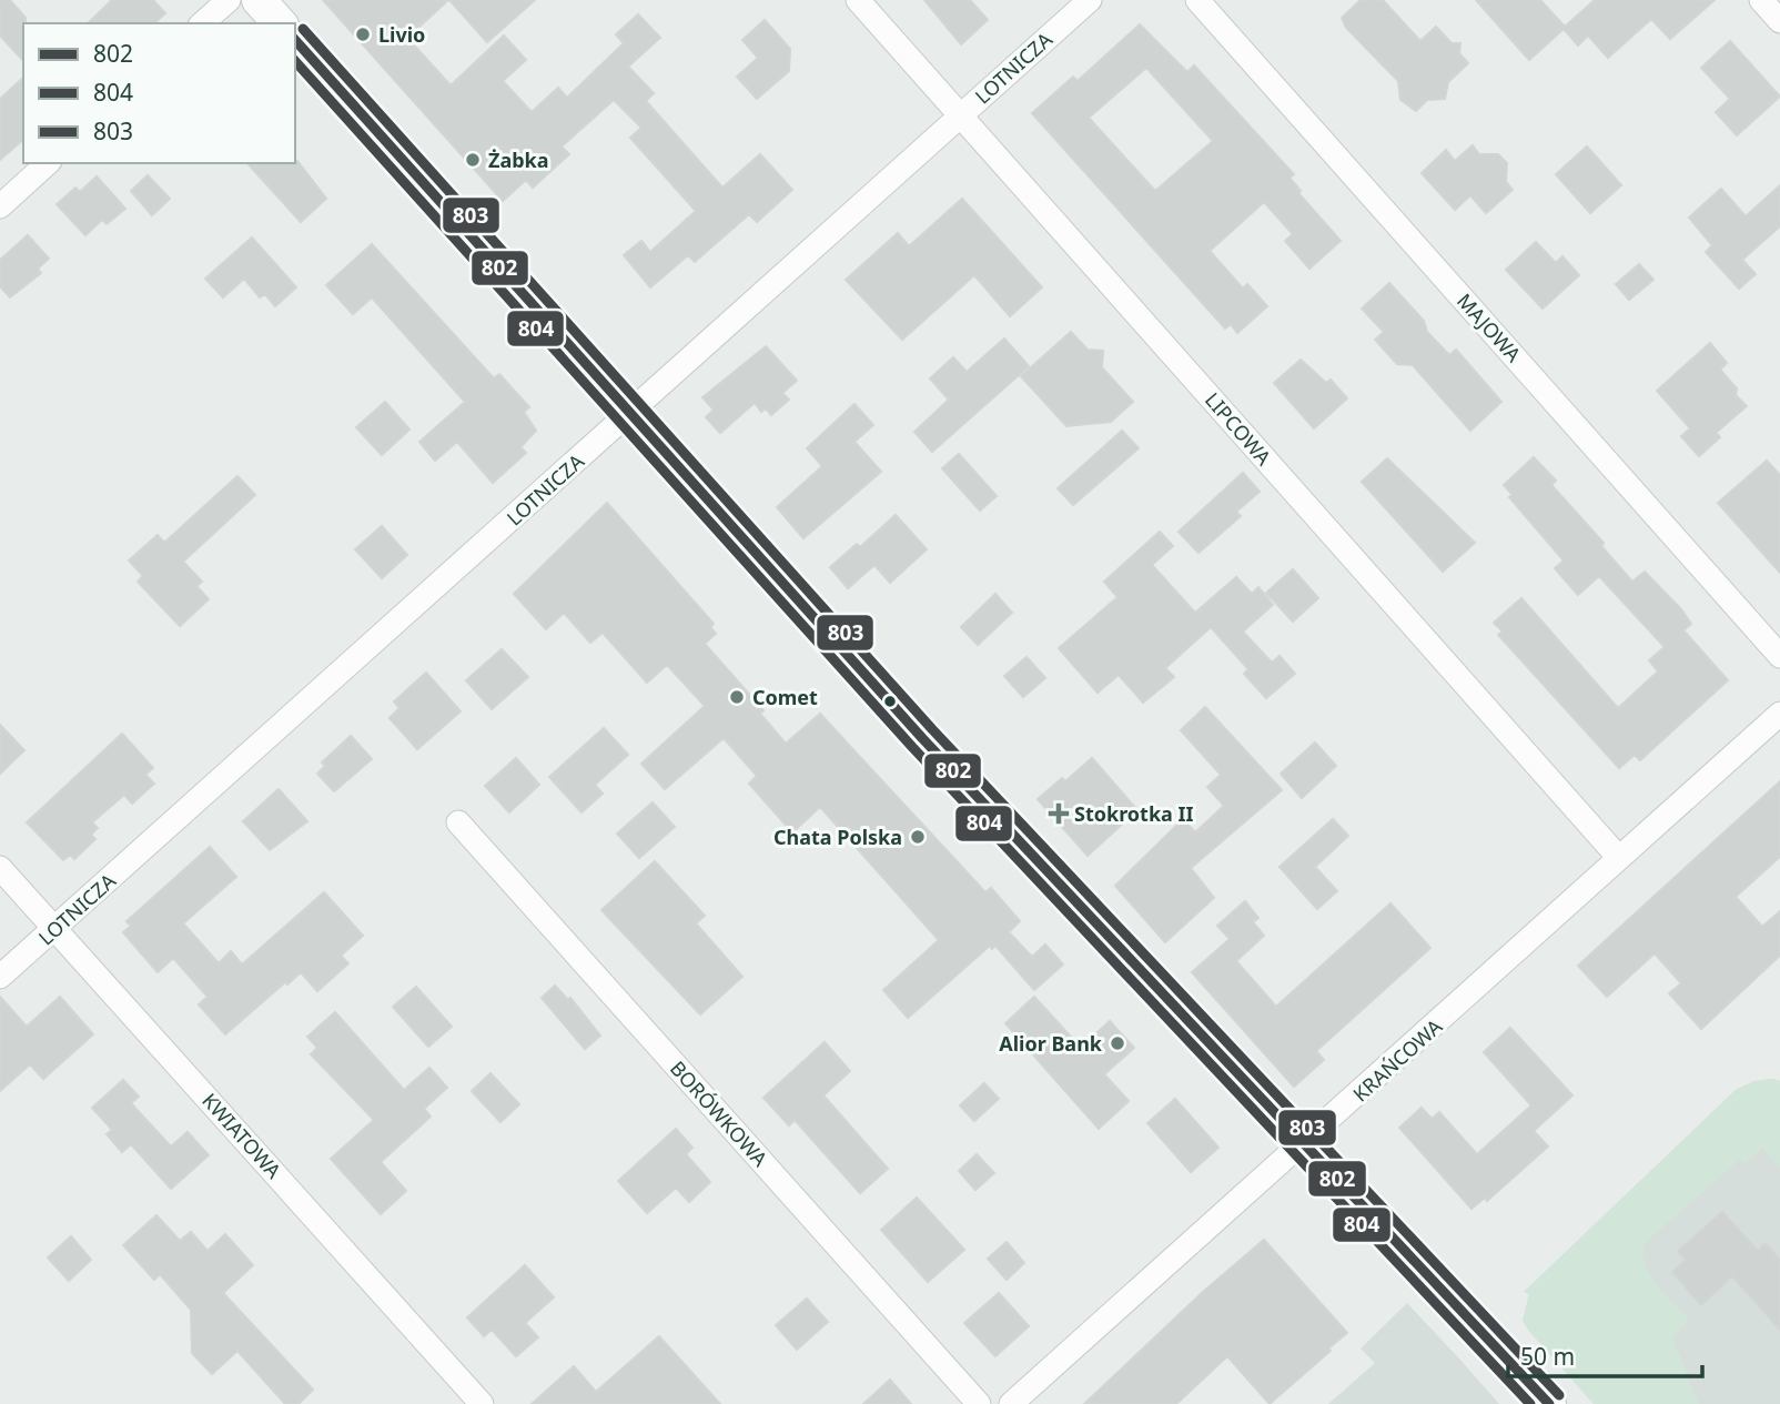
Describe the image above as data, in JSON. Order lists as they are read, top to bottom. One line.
{"streets":{"street":["LOTNICZA","MAJOWA","LIPCOWA","KRAŃCOWA","BORÓWKOWA","KWIATOWA"]},"crossings":[["LOTNICZA","LIPCOWA"],["LOTNICZA","KWIATOWA"],["LIPCOWA","KRAŃCOWA"]],"places":{"other":["Livio","Żabka","Comet","Chata Polska","Alior Bank"],"health":["Stokrotka II"]},"lines":["transit line 803","transit line 802","transit line 804"],"legend":["802","804","803"],"scale_bar":"50 m"}
